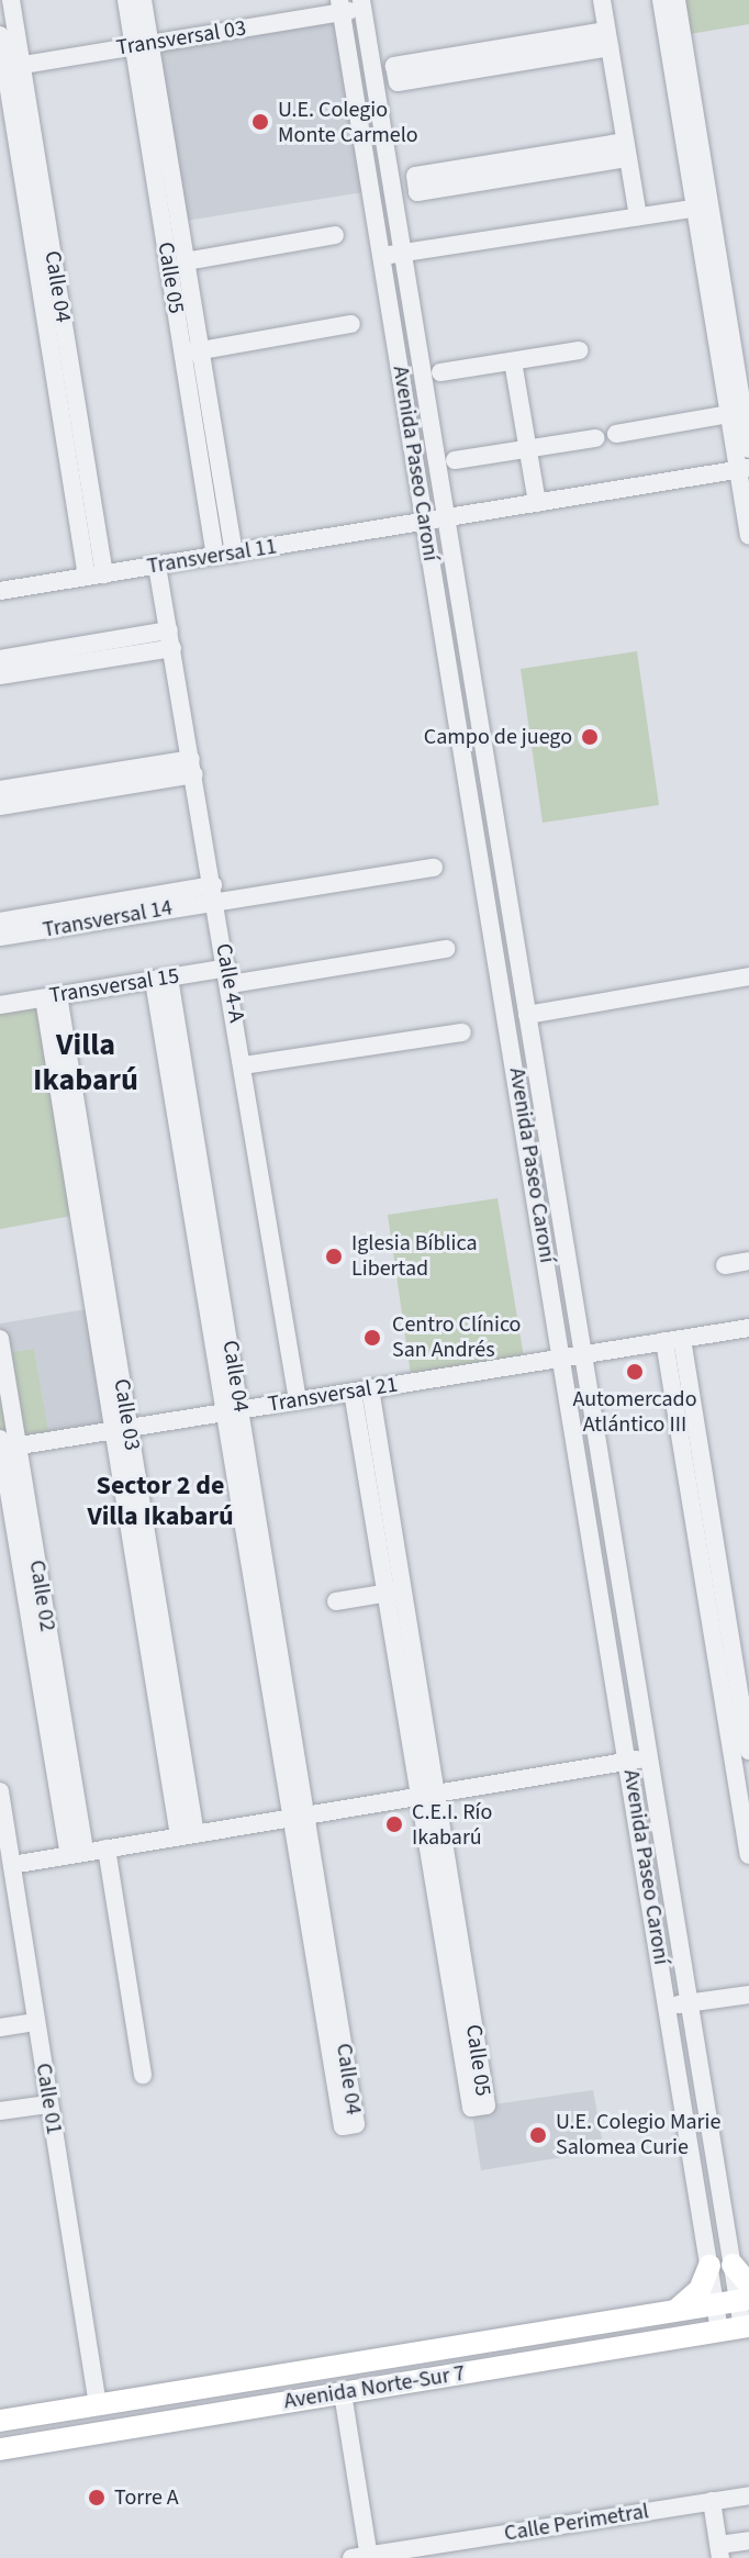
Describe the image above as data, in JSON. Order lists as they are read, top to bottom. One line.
{"streets":{"main road":["Avenida Norte-Sur 7"],"street":["Transversal 03","Calle 05","Calle 04","Avenida Paseo Caroní","Transversal 11","Transversal 14","Calle 4-A","Transversal 15","Transversal 21","Calle 03","Calle 02","Calle 01","Calle Perimetral"]},"crossings":[["Transversal 03","Calle 05"],["Transversal 03","Calle 04"],["Transversal 03","Avenida Paseo Caroní"],["Calle 05","Transversal 11"],["Calle 05","Transversal 21"],["Calle 04","Transversal 11"],["Calle 04","Transversal 15"],["Calle 04","Transversal 21"],["Avenida Paseo Caroní","Transversal 11"],["Avenida Paseo Caroní","Transversal 21"],["Avenida Paseo Caroní","Avenida Norte-Sur 7"],["Transversal 11","Calle 4-A"],["Transversal 14","Calle 4-A"],["Calle 4-A","Transversal 15"],["Calle 4-A","Transversal 21"],["Transversal 15","Calle 03"],["Transversal 21","Calle 03"],["Transversal 21","Calle 02"],["Calle 01","Avenida Norte-Sur 7"]],"districts":["Villa Ikabarú","Sector 2 de Villa Ikabarú"],"places":["U.E. Colegio Monte Carmelo","Campo de juego","Iglesia Bíblica Libertad","Centro Clínico San Andrés","Automercado Atlántico III","C.E.I. Río Ikabarú","U.E. Colegio Marie Salomea Curie","Torre A"]}
